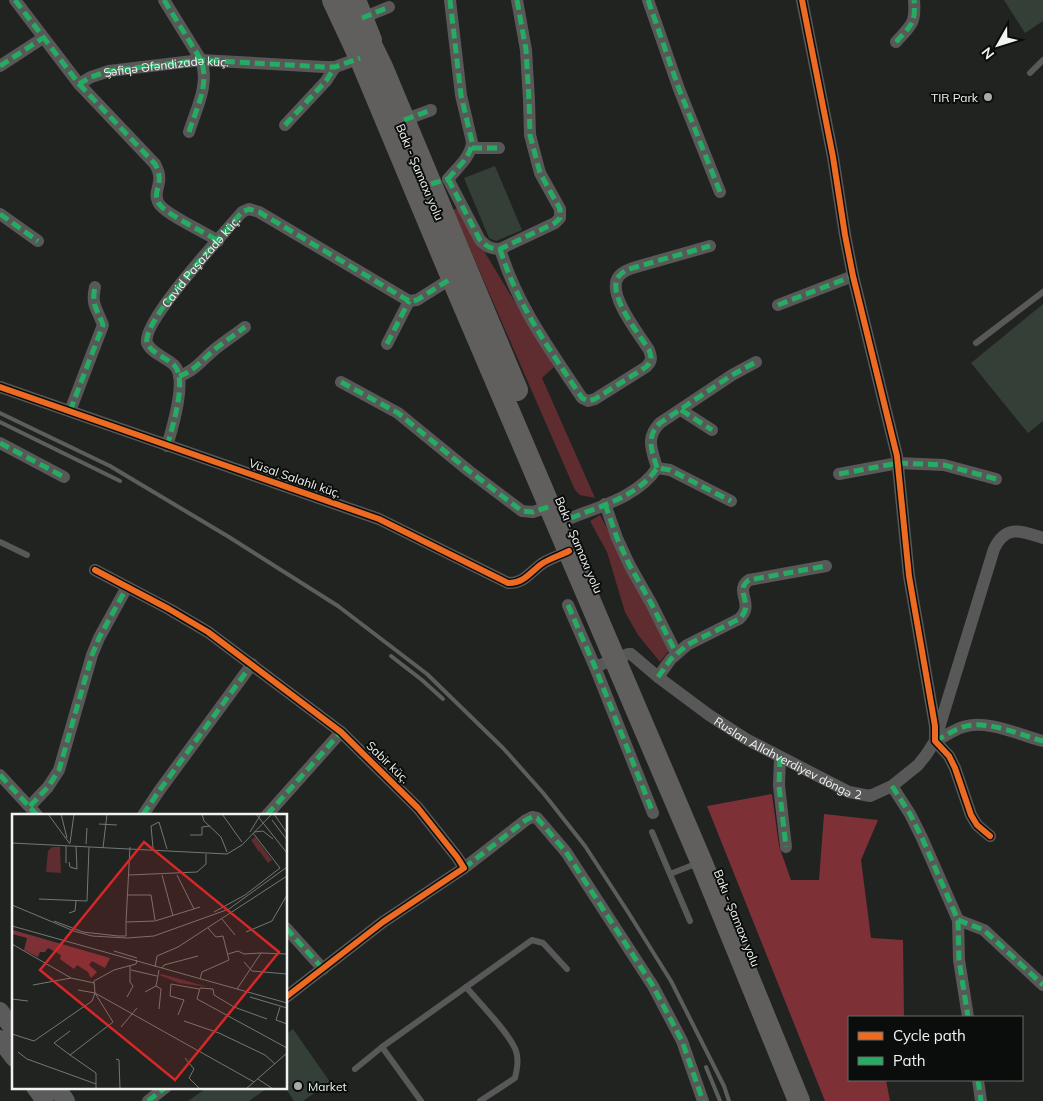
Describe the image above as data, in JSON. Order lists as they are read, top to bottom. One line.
{"streets":{"highway":["Bakı - Şamaxı yolu"],"street":["Şəfiqə Əfəndizadə küç.","Cavid Paşazadə küç.","Vüsal Salahlı küç.","Ruslan Allahverdiyev döngə 2","Sabir küç."]},"crossings":[["Şəfiqə Əfəndizadə küç.","Bakı - Şamaxı yolu"],["Bakı - Şamaxı yolu","Vüsal Salahlı küç."],["Bakı - Şamaxı yolu","Ruslan Allahverdiyev döngə 2"]],"places":["TIR Park","Market"],"legend":["Cycle path","Path"],"north":"bottom left"}
